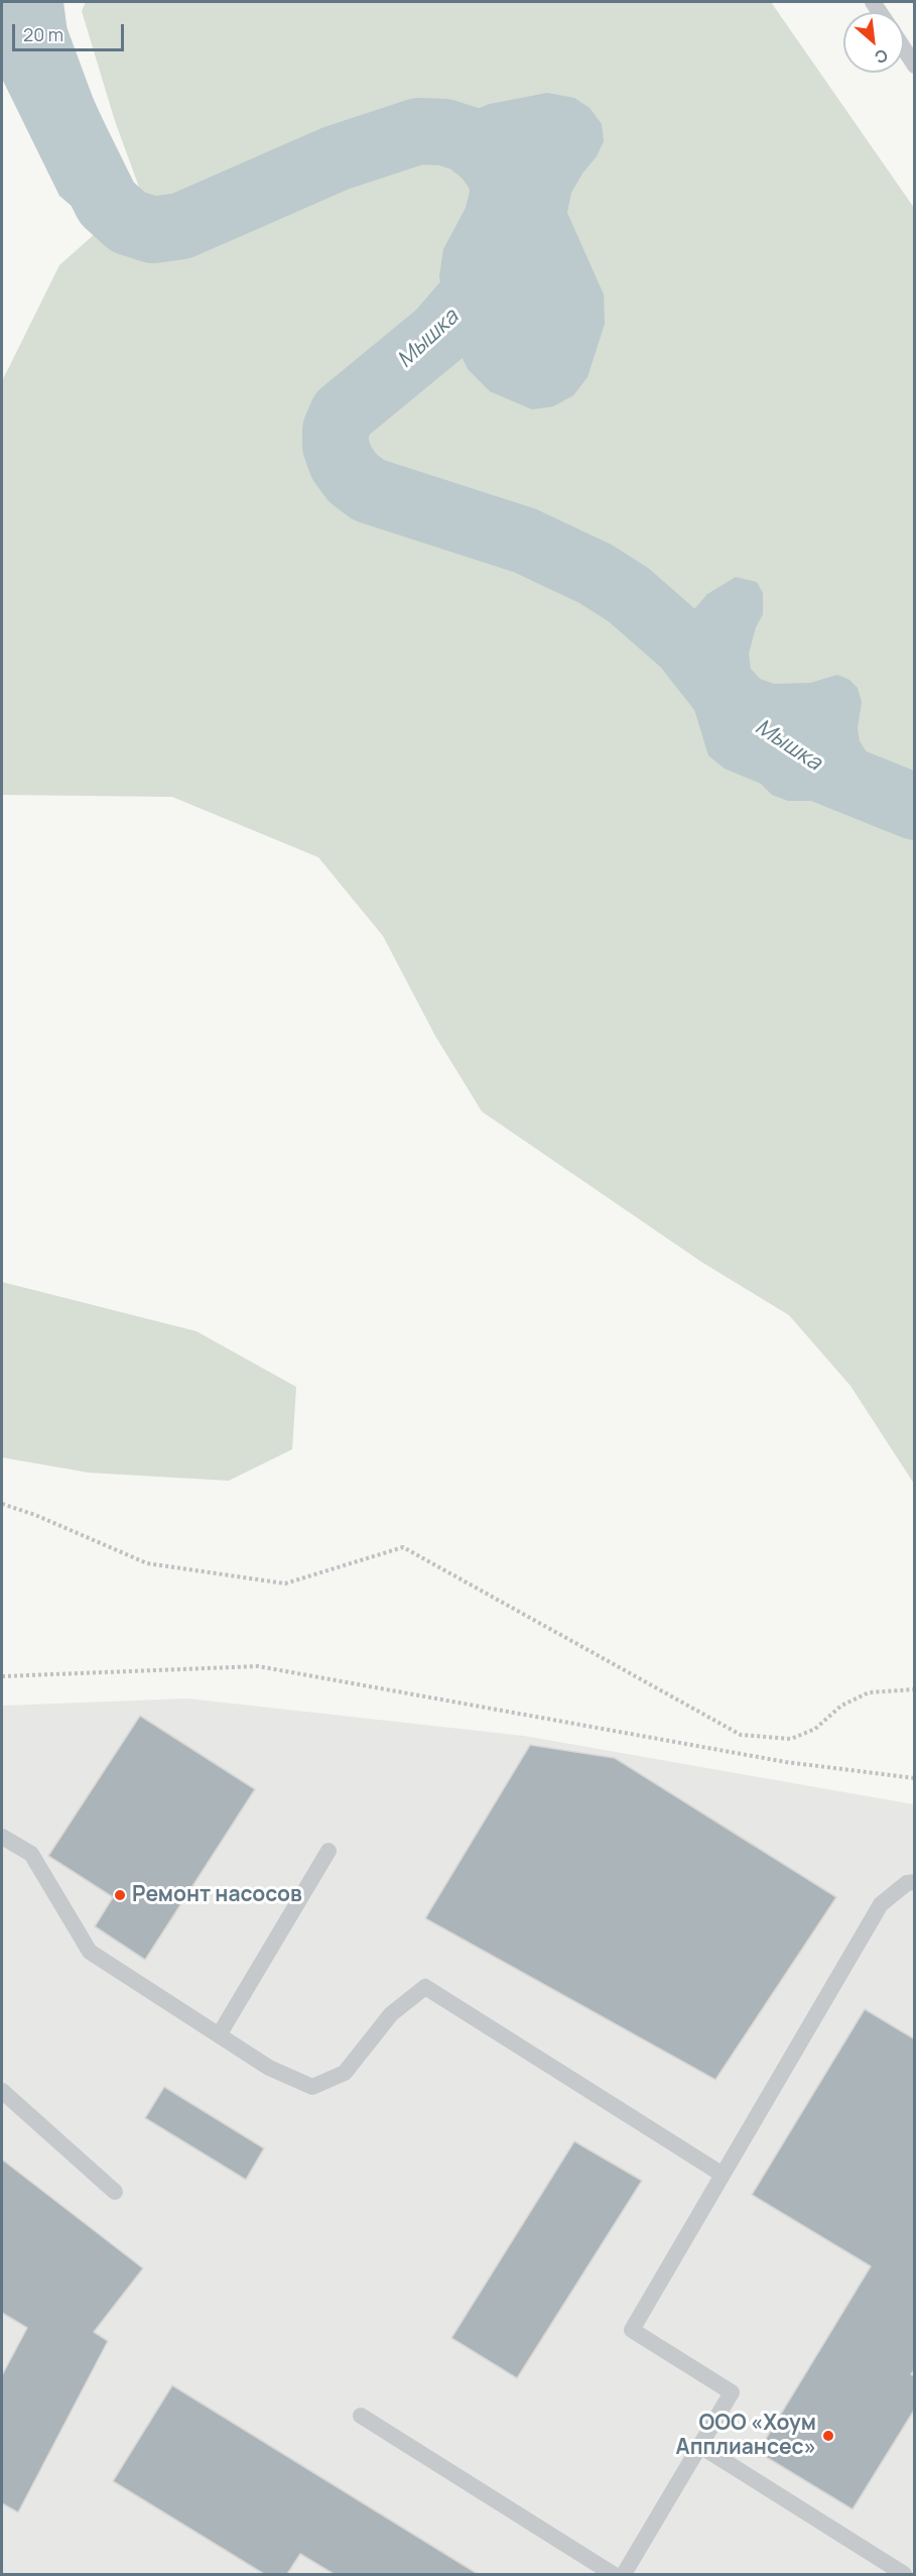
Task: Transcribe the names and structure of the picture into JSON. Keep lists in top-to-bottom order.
{
  "water": ["Мышка"],
  "places": ["Ремонт насосов", "ООО «Хоум Апплиансес»"],
  "scale_bar": "20 m",
  "north": "bottom right"
}
